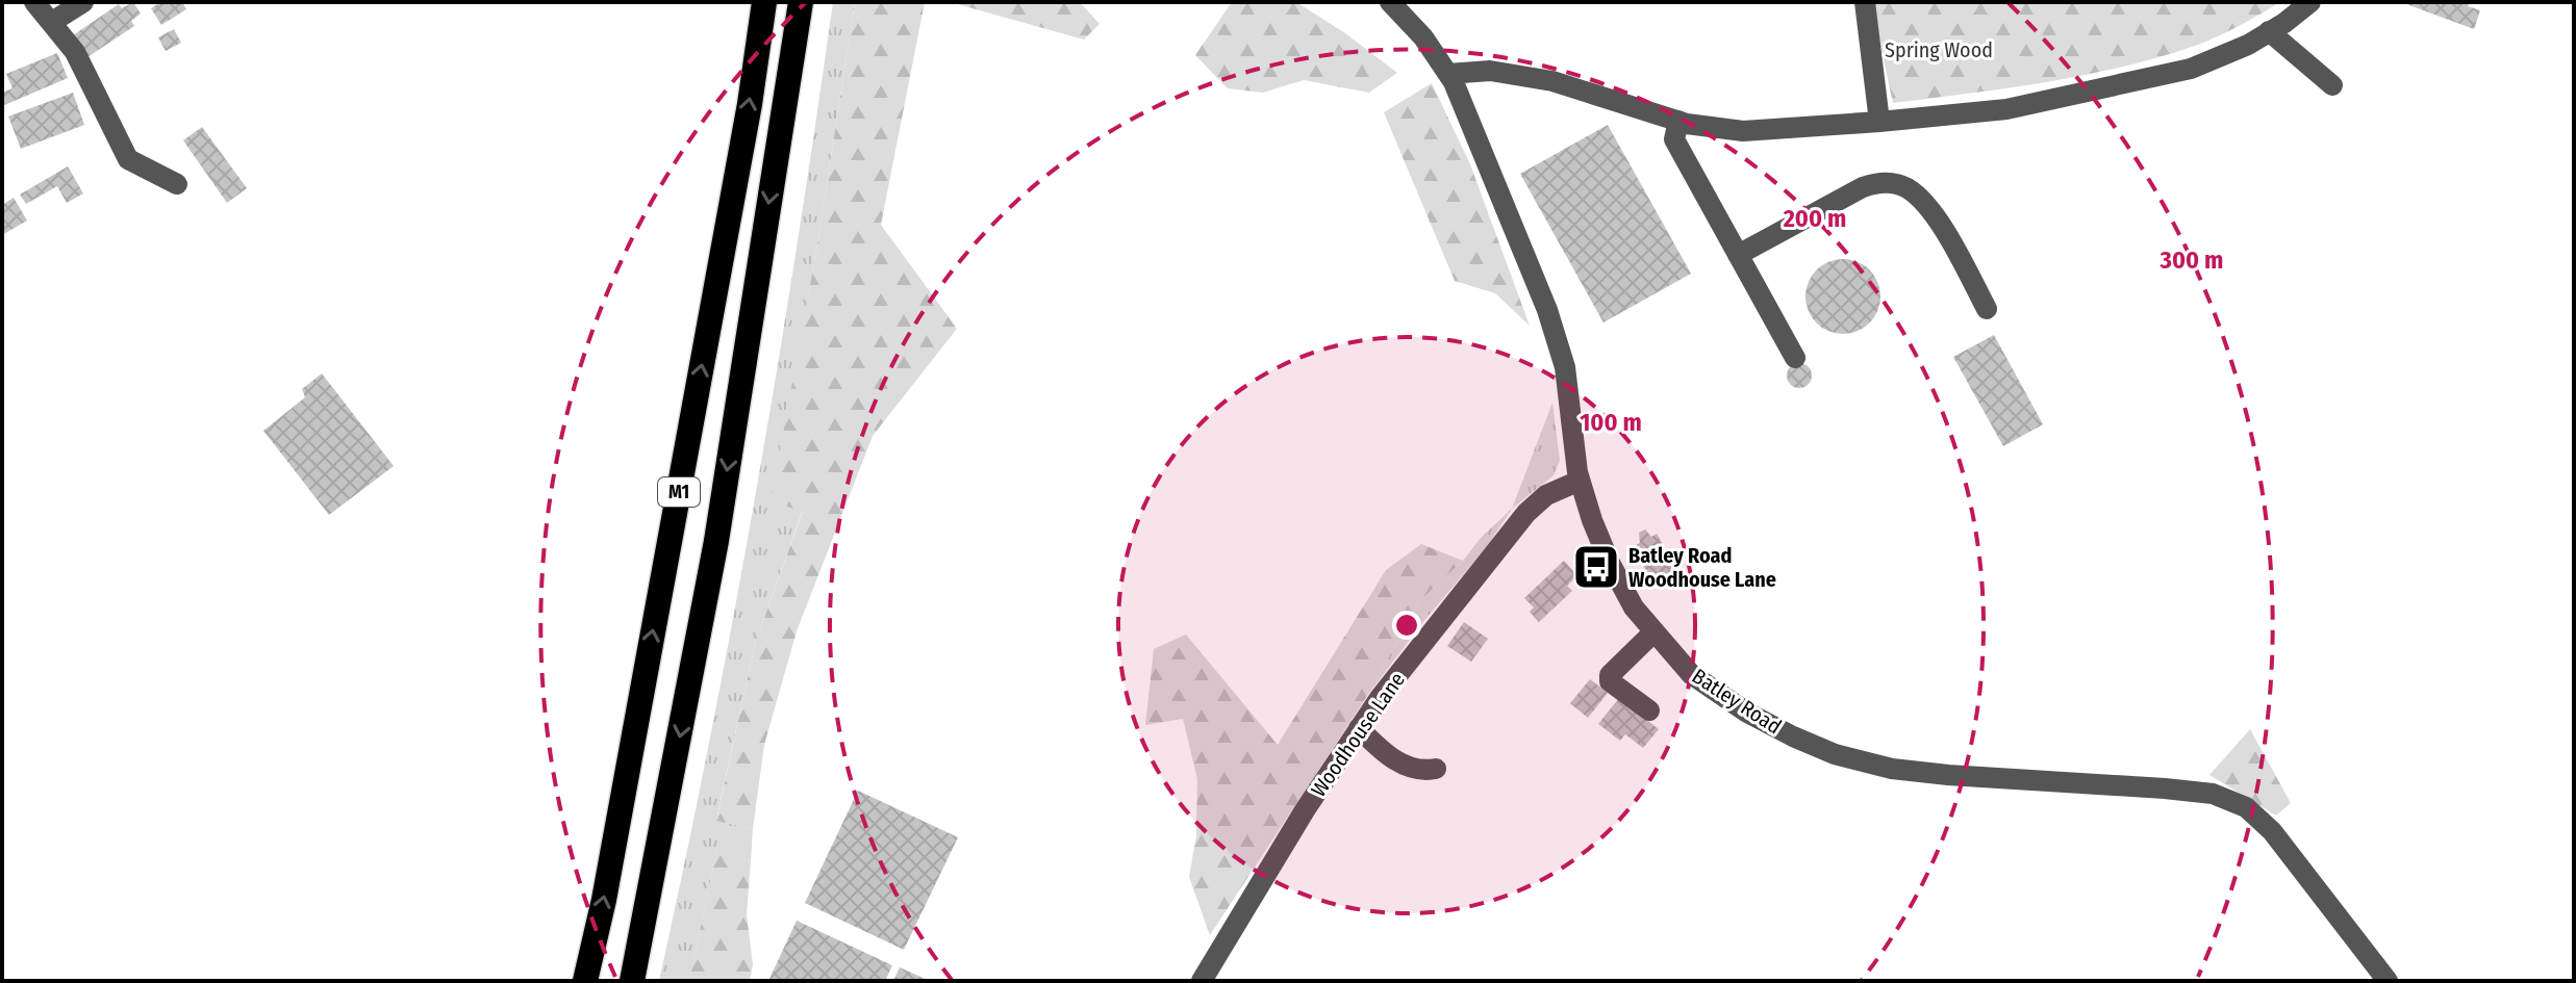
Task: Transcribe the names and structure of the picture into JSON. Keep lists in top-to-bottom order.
{
  "streets": {
    "highway": ["M1"],
    "street": ["Batley Road", "Woodhouse Lane"]
  },
  "crossings": [
    ["Batley Road", "Woodhouse Lane"]
  ],
  "parks": ["Spring Wood"],
  "places": {
    "bus stop": ["Batley Road Woodhouse Lane"]
  },
  "rings": ["200 m", "300 m", "100 m"]
}
